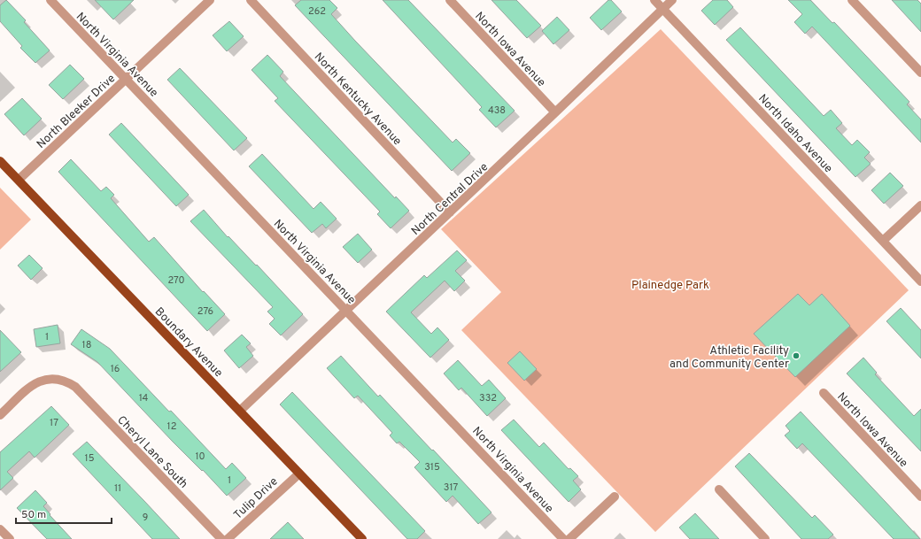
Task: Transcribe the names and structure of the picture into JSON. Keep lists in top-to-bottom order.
{
  "streets": {
    "main road": ["Boundary Avenue"],
    "street": [
      "North Iowa Avenue",
      "North Virginia Avenue",
      "North Kentucky Avenue",
      "North Bleeker Drive",
      "North Idaho Avenue",
      "North Central Drive",
      "Cheryl Lane South",
      "Tulip Drive"
    ]
  },
  "crossings": [
    ["North Iowa Avenue", "North Central Drive"],
    ["North Virginia Avenue", "North Bleeker Drive"],
    ["North Virginia Avenue", "North Central Drive"],
    ["North Kentucky Avenue", "North Central Drive"],
    ["North Bleeker Drive", "Boundary Avenue"],
    ["North Idaho Avenue", "North Central Drive"],
    ["North Central Drive", "Boundary Avenue"],
    ["Boundary Avenue", "Tulip Drive"]
  ],
  "parks": ["Plainedge Park"],
  "places": ["Athletic Facility and Community Center"],
  "house_numbers": [
    "262",
    "438",
    "270",
    "276",
    "1",
    "18",
    "16",
    "14",
    "332",
    "17",
    "12",
    "10",
    "15",
    "315",
    "1",
    "317",
    "11",
    "9"
  ],
  "scale_bar": "50 m"
}
